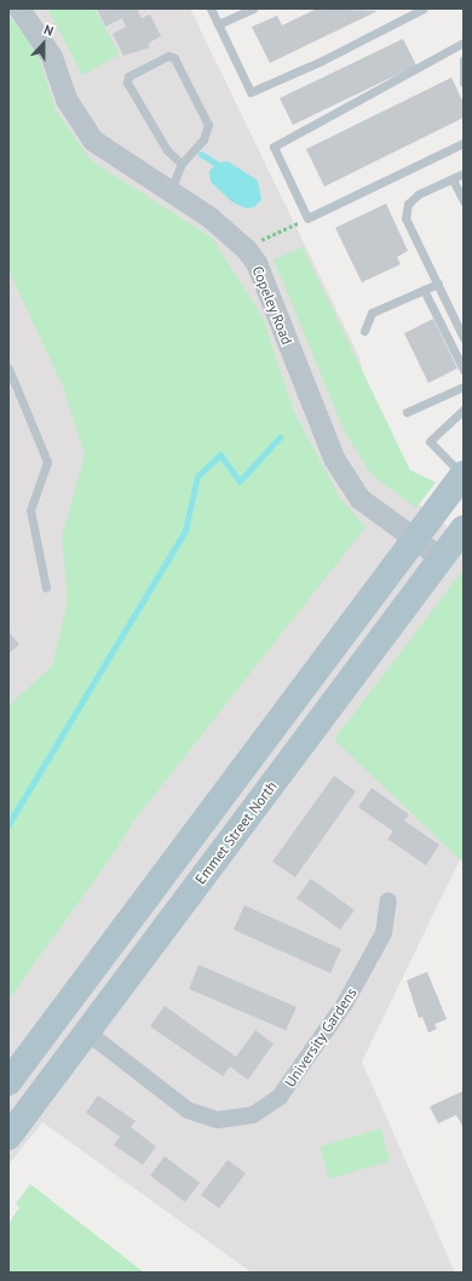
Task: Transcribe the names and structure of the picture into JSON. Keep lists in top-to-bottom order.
{
  "streets": {
    "main road": ["Emmet Street North"],
    "street": ["Copeley Road", "University Gardens"]
  },
  "crossings": [
    ["Copeley Road", "Emmet Street North"],
    ["Emmet Street North", "University Gardens"]
  ],
  "north": "top"
}
